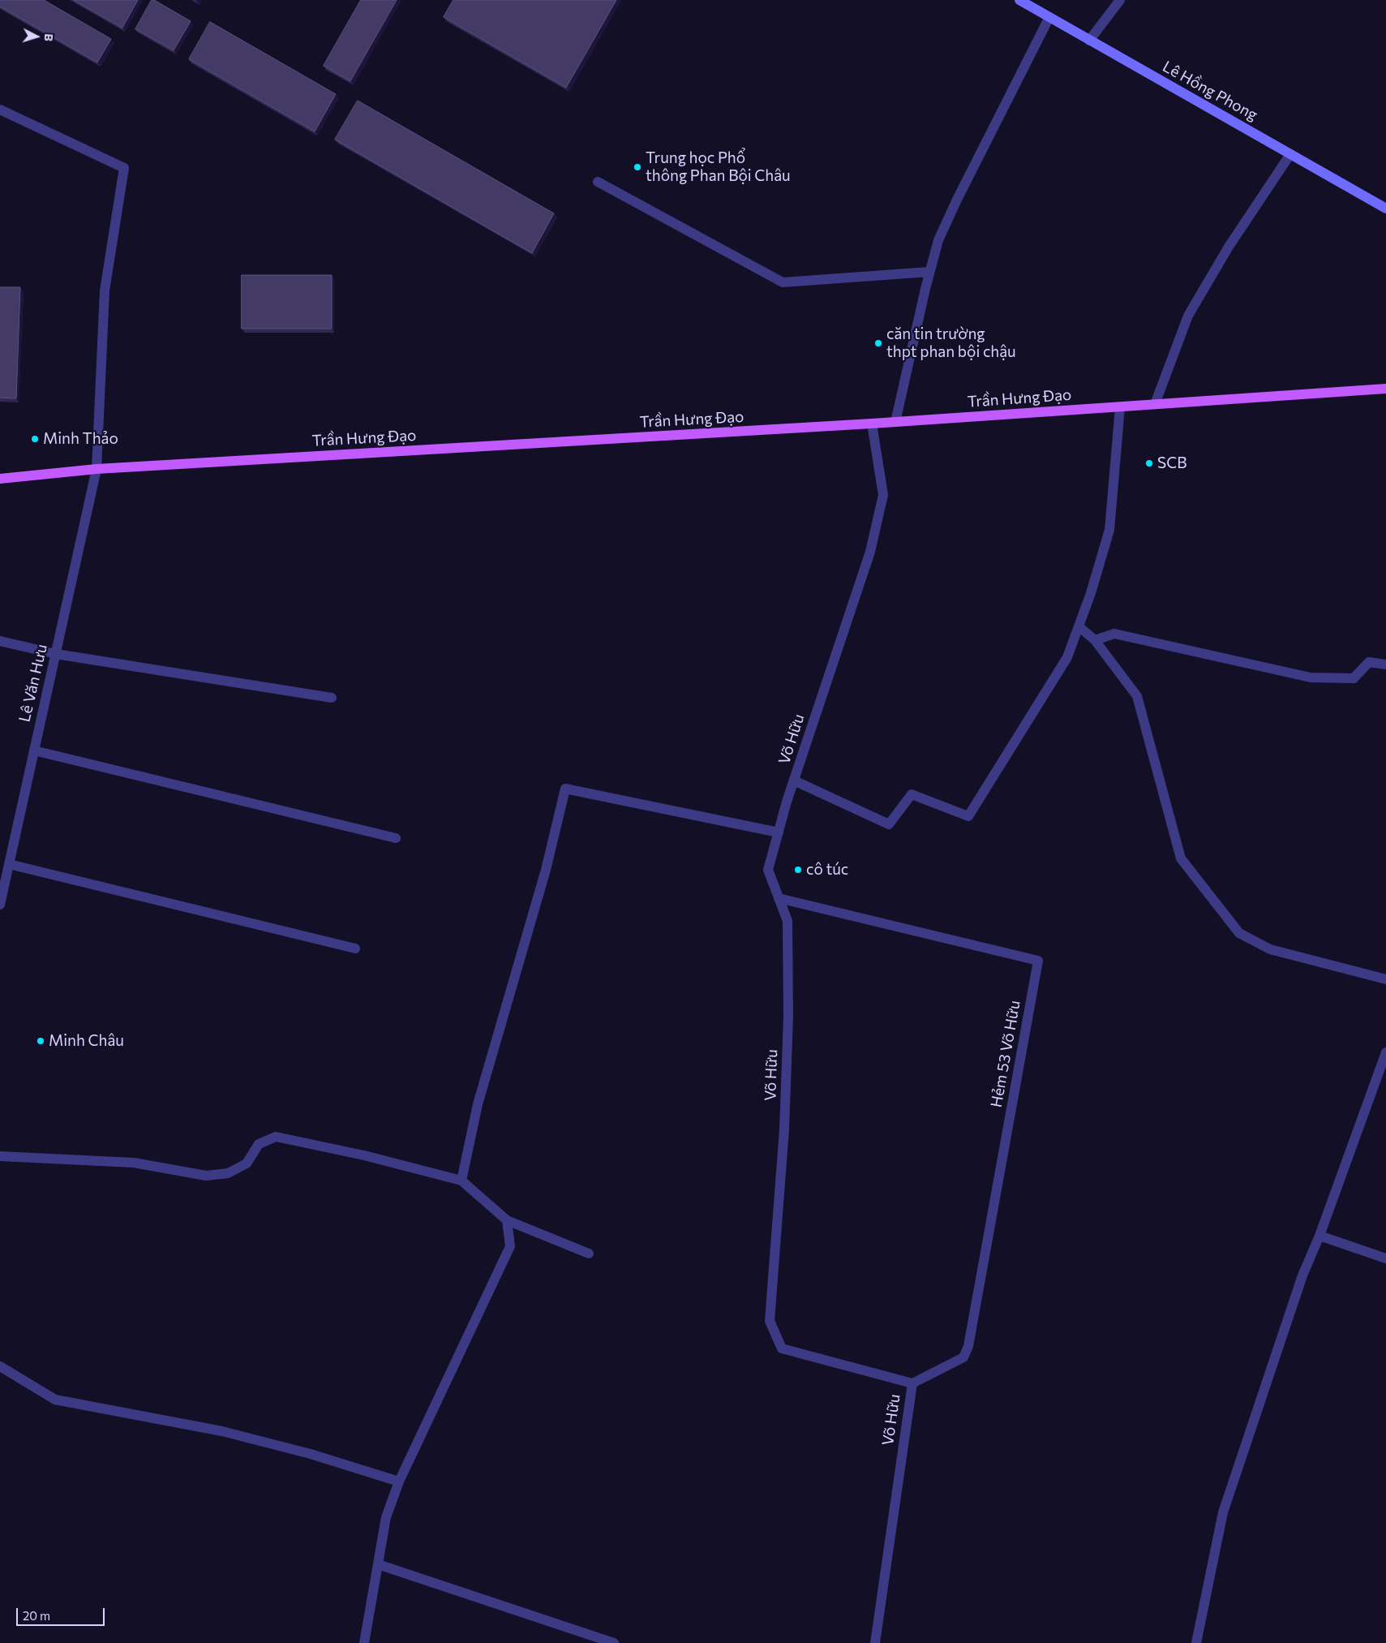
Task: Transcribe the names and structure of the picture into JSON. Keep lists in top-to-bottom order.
{
  "streets": {
    "main road": ["Lê Hồng Phong", "Trần Hưng Đạo"],
    "street": ["Lê Văn Hưu", "Võ Hữu", "Hẻm 53 Võ Hữu"]
  },
  "crossings": [
    ["Trần Hưng Đạo", "Lê Văn Hưu"],
    ["Trần Hưng Đạo", "Võ Hữu"],
    ["Võ Hữu", "Hẻm 53 Võ Hữu"]
  ],
  "places": [
    "Trung học Phổ thông Phan Bội Châu",
    "căn tin trường thpt phan bội chậu",
    "Minh Thảo",
    "SCB",
    "cô túc",
    "Minh Châu"
  ],
  "scale_bar": "20 m",
  "north": "right"
}
